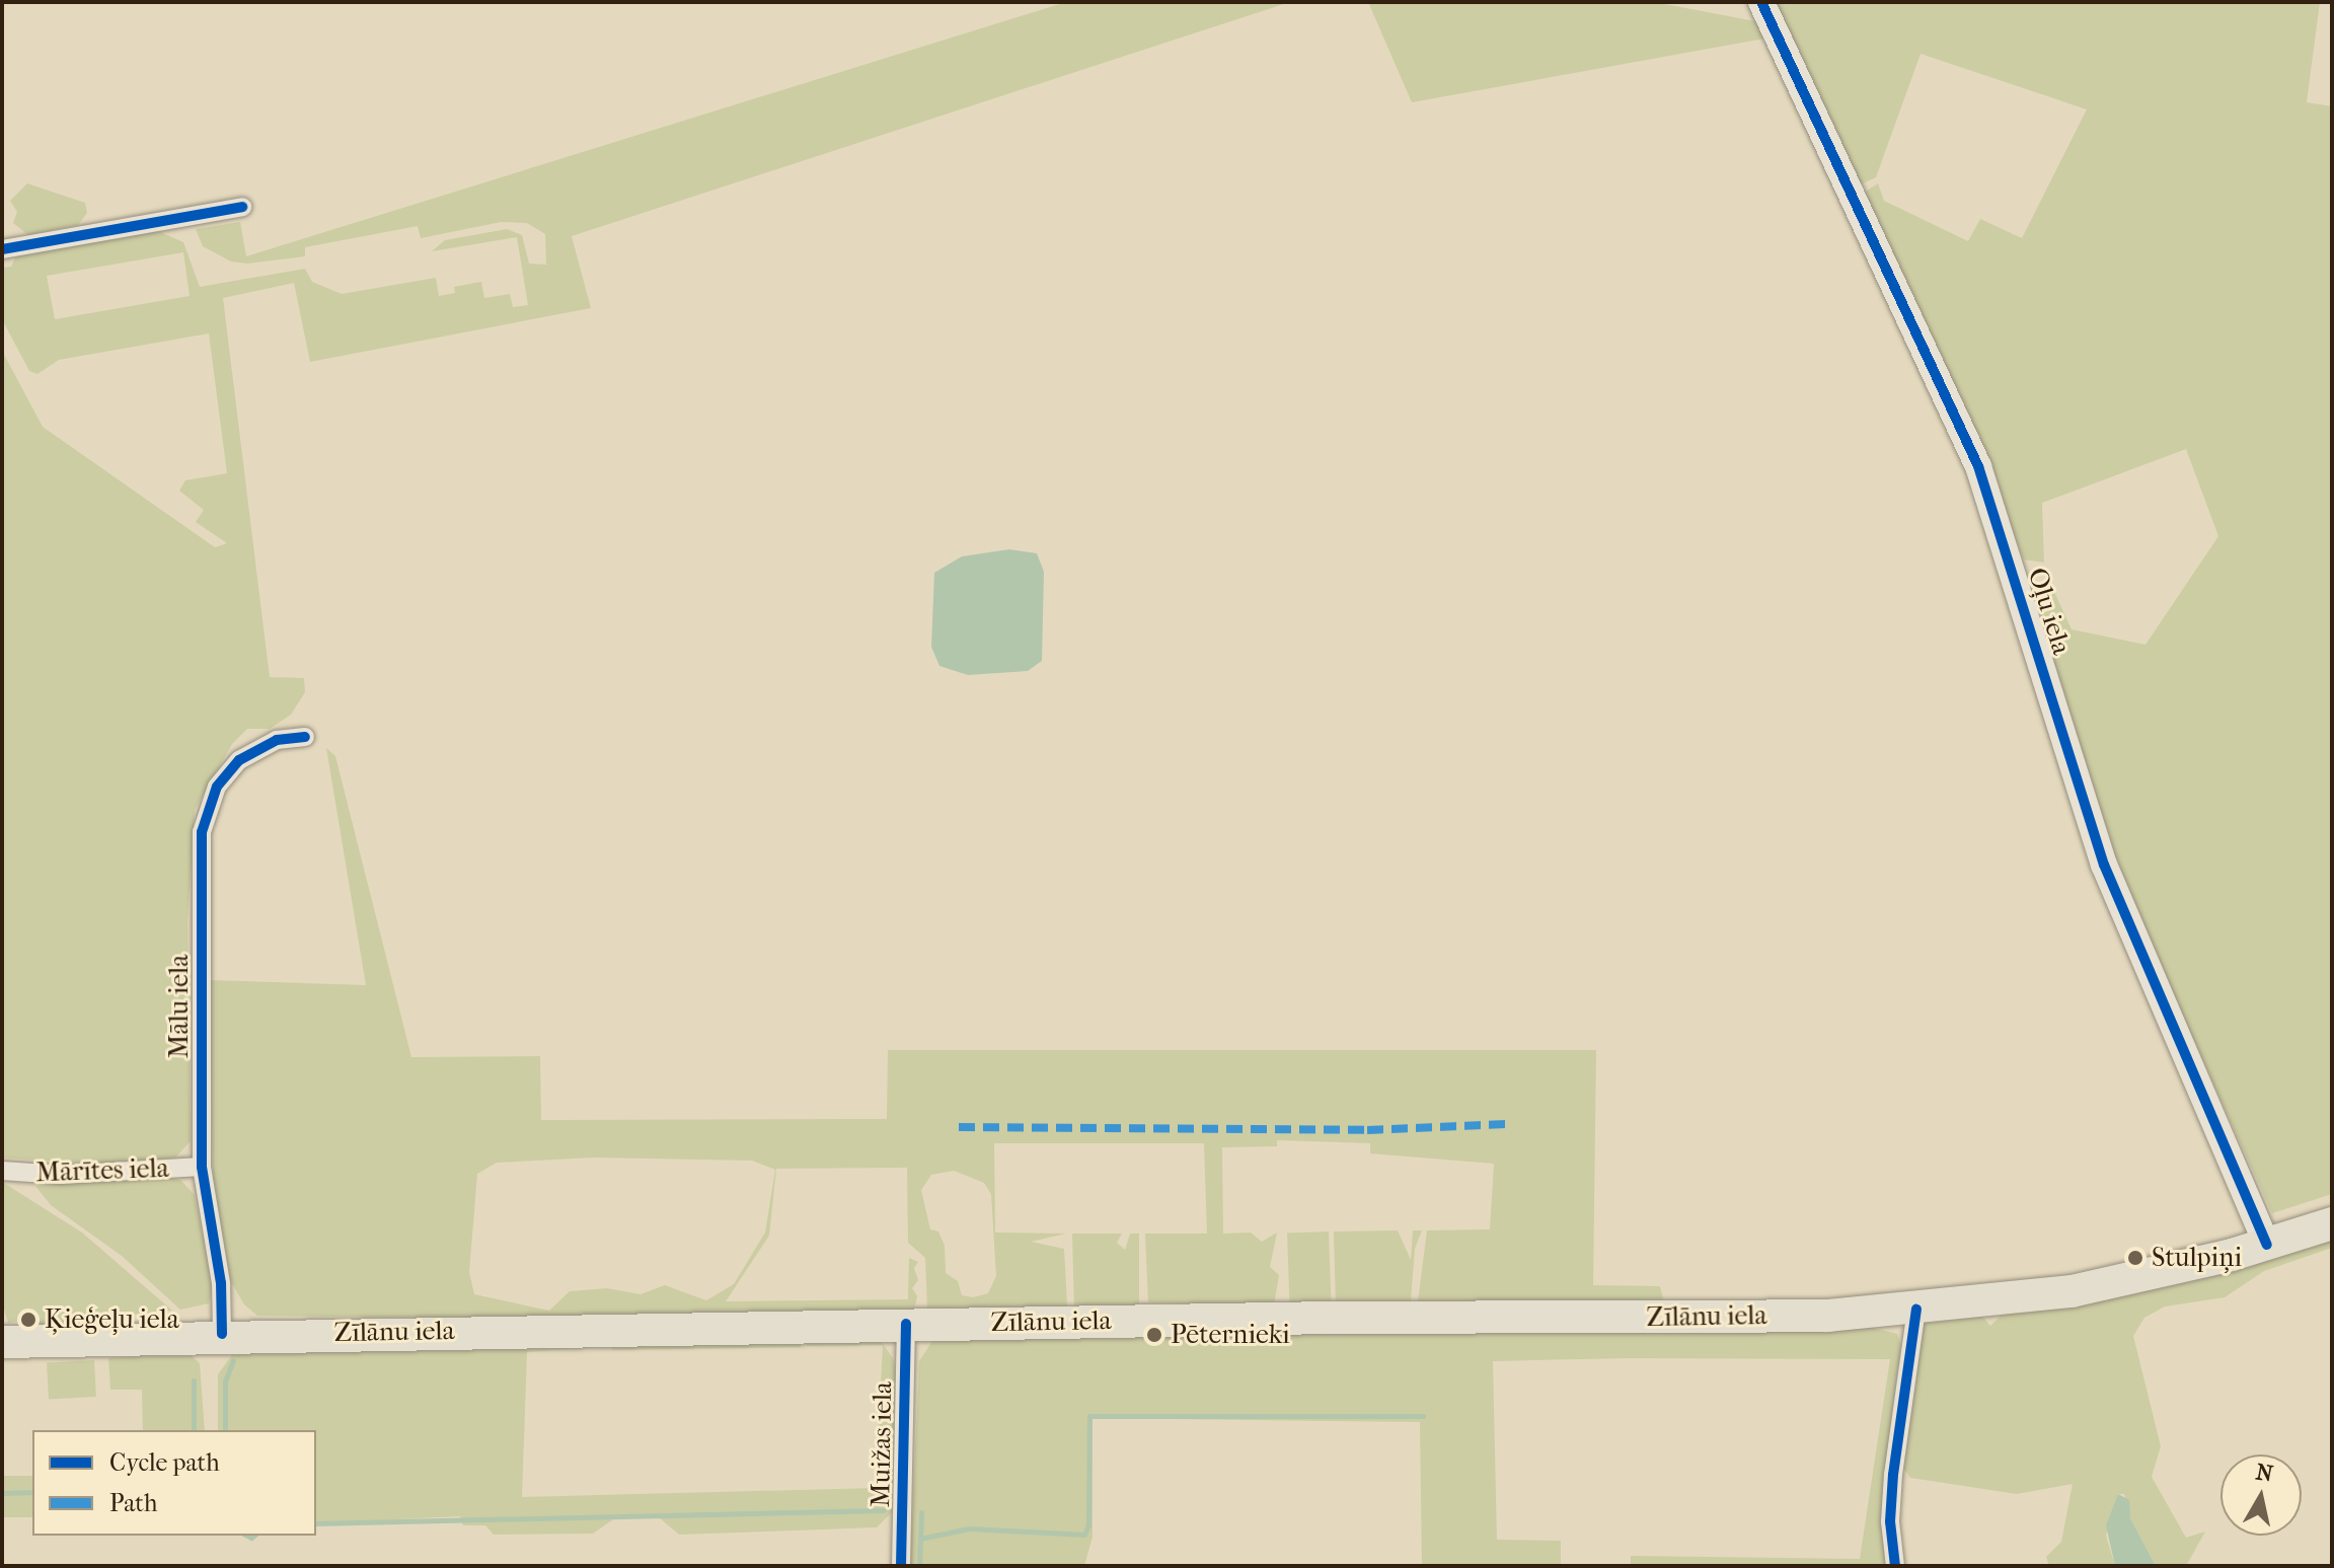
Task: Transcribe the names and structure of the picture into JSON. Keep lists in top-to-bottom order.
{
  "streets": {
    "highway": ["Zīlānu iela"],
    "street": [
      "Oļu iela",
      "Mālu iela",
      "Mārītes iela",
      "Muižas iela"
    ]
  },
  "crossings": [
    ["Oļu iela", "Zīlānu iela"],
    ["Mālu iela", "Mārītes iela"],
    ["Mālu iela", "Zīlānu iela"],
    ["Zīlānu iela", "Muižas iela"]
  ],
  "places": ["Stulpiņi", "Ķieģeļu iela", "Pēternieki"],
  "legend": ["Cycle path", "Path"],
  "north": "top"
}
